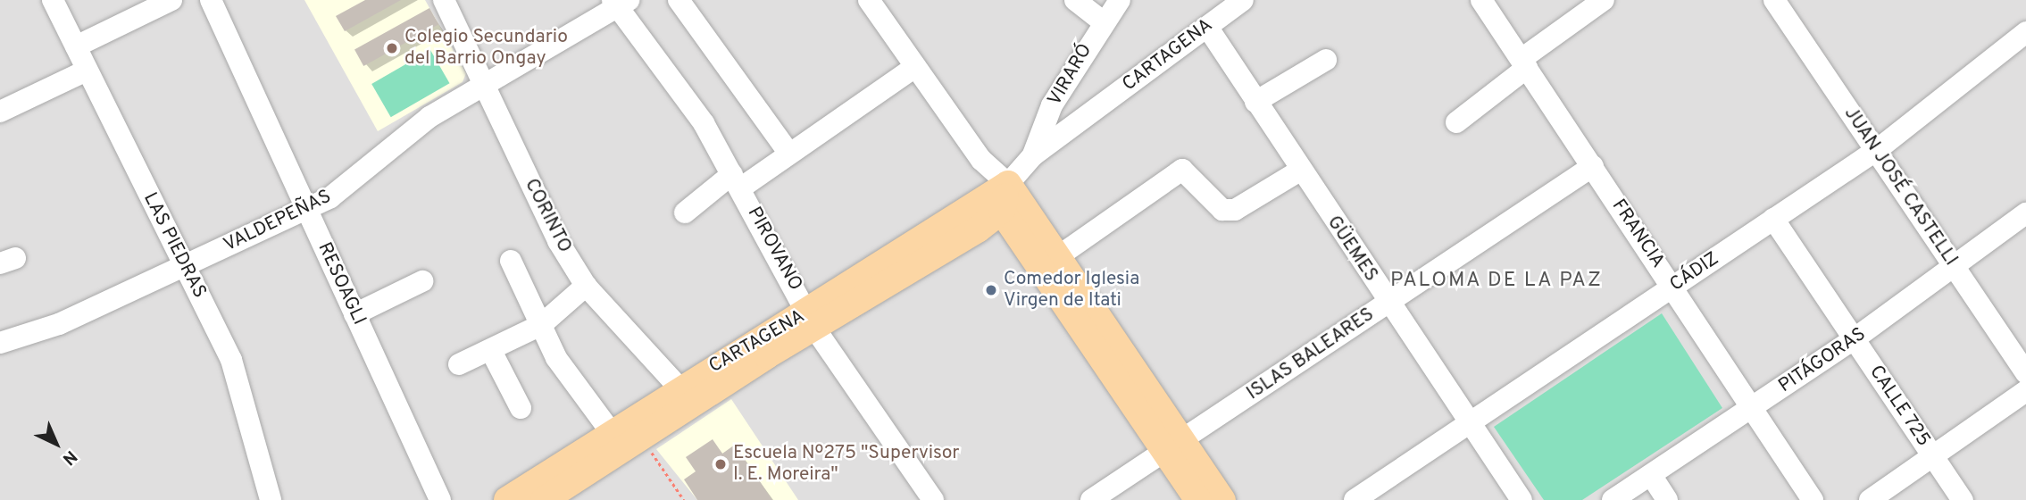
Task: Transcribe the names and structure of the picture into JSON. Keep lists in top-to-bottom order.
{
  "streets": {
    "main road": ["CARTAGENA"],
    "street": [
      "VIRARÓ",
      "JUAN JOSÉ CASTELLI",
      "CORINTO",
      "VALDEPEÑAS",
      "FRANCIA",
      "LAS PIEDRAS",
      "PIROVANO",
      "GÜEMES",
      "CÁDIZ",
      "RESOAGLI",
      "ISLAS BALEARES",
      "PITÁGORAS",
      "CALLE 725"
    ]
  },
  "crossings": [
    ["CARTAGENA", "VIRARÓ"],
    ["CARTAGENA", "CORINTO"],
    ["CARTAGENA", "PIROVANO"],
    ["CARTAGENA", "GÜEMES"],
    ["JUAN JOSÉ CASTELLI", "CÁDIZ"],
    ["JUAN JOSÉ CASTELLI", "PITÁGORAS"],
    ["CORINTO", "VALDEPEÑAS"],
    ["VALDEPEÑAS", "LAS PIEDRAS"],
    ["VALDEPEÑAS", "PIROVANO"],
    ["VALDEPEÑAS", "RESOAGLI"],
    ["FRANCIA", "CÁDIZ"],
    ["FRANCIA", "ISLAS BALEARES"],
    ["FRANCIA", "PITÁGORAS"],
    ["GÜEMES", "CÁDIZ"],
    ["GÜEMES", "ISLAS BALEARES"],
    ["CÁDIZ", "CALLE 725"],
    ["PITÁGORAS", "CALLE 725"]
  ],
  "districts": ["PALOMA DE LA PAZ"],
  "places": ["Colegio Secundario del Barrio Ongay", "Comedor Iglesia Virgen de Itati", "Escuela Nº275 \"Supervisor I. E. Moreira\""],
  "north": "bottom right"
}
